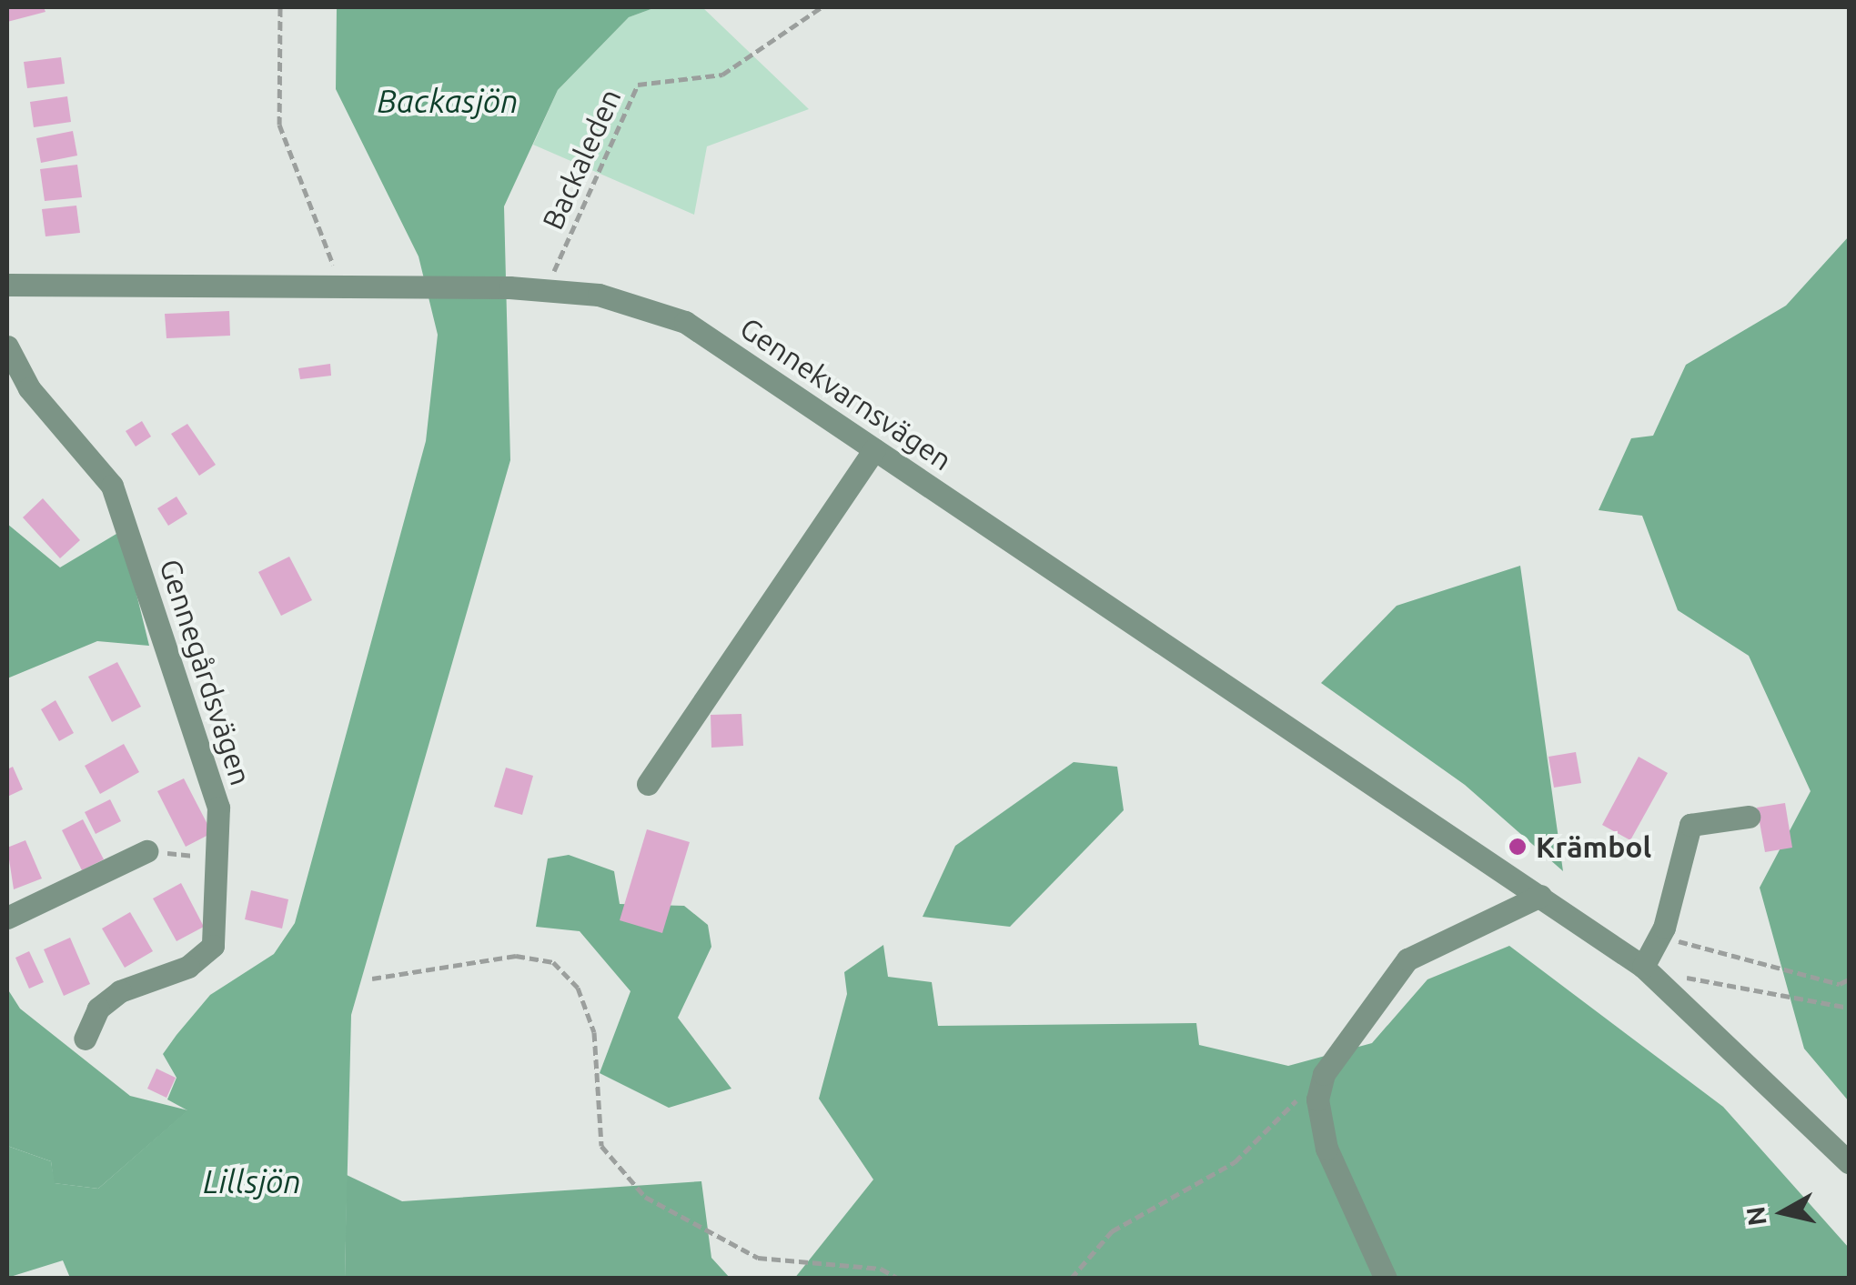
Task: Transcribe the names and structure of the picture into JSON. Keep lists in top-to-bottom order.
{
  "streets": {
    "street": ["Gennekvarnsvägen", "Gennegårdsvägen"],
    "path": ["Backaleden"]
  },
  "crossings": [
    ["Backaleden", "Gennekvarnsvägen"]
  ],
  "water": ["Backasjön", "Lillsjön"],
  "places": ["Krämbol"],
  "north": "left"
}
